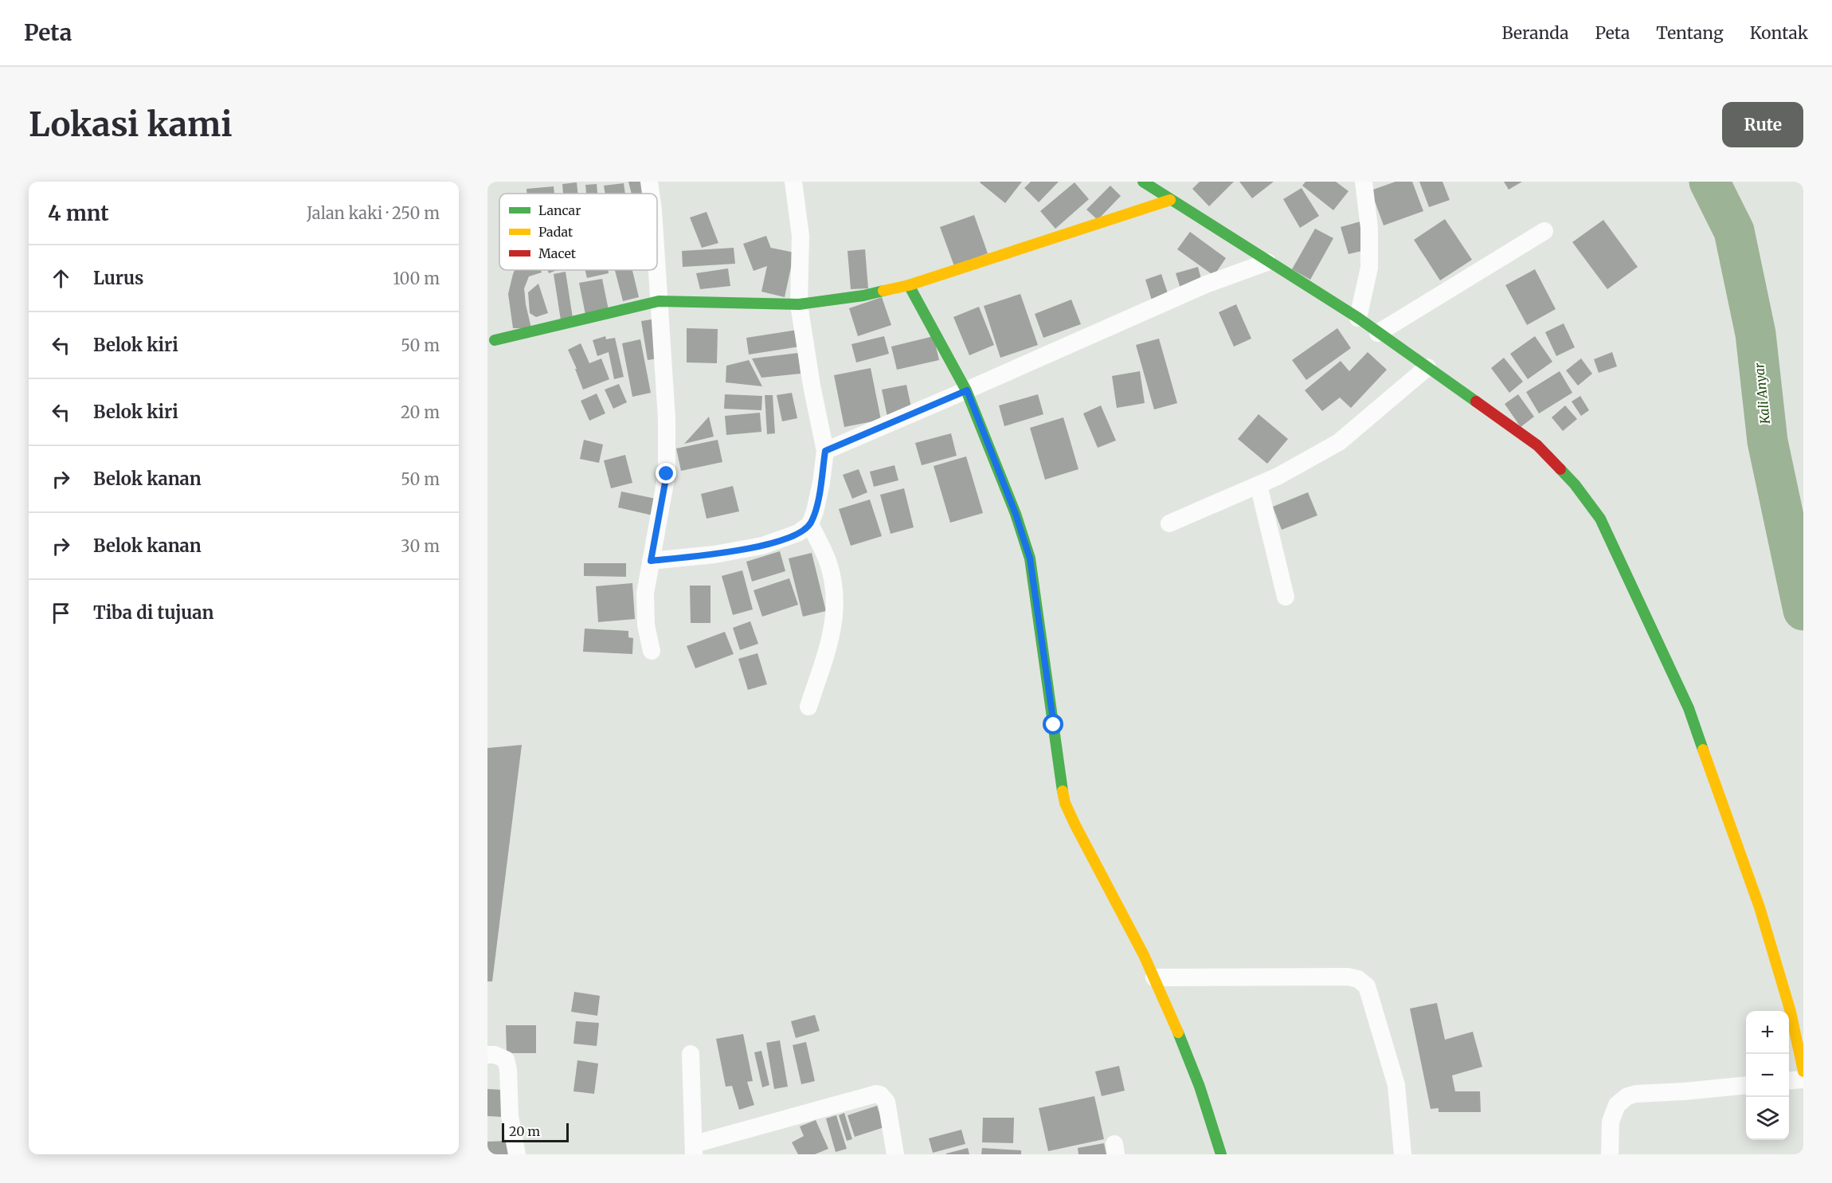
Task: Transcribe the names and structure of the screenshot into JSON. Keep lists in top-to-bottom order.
{
  "water": ["Kali Anyar"],
  "legend": ["Lancar", "Padat", "Macet"],
  "scale_bar": "20 m",
  "page": {
    "header": "Peta",
    "nav": [
      "Beranda",
      "Peta",
      "Tentang",
      "Kontak"
    ],
    "buttons": "Rute",
    "title": "Lokasi kami",
    "heading": ["4 mnt", "Jalan kaki · 250 m"],
    "list": [
      ["Lurus", "100 m"],
      ["Belok kiri", "50 m"],
      ["Belok kiri", "20 m"],
      ["Belok kanan", "50 m"],
      ["Belok kanan", "30 m"],
      "Tiba di tujuan"
    ],
    "map_buttons": ["+", "−"],
    "scale": "20 m"
  }
}
